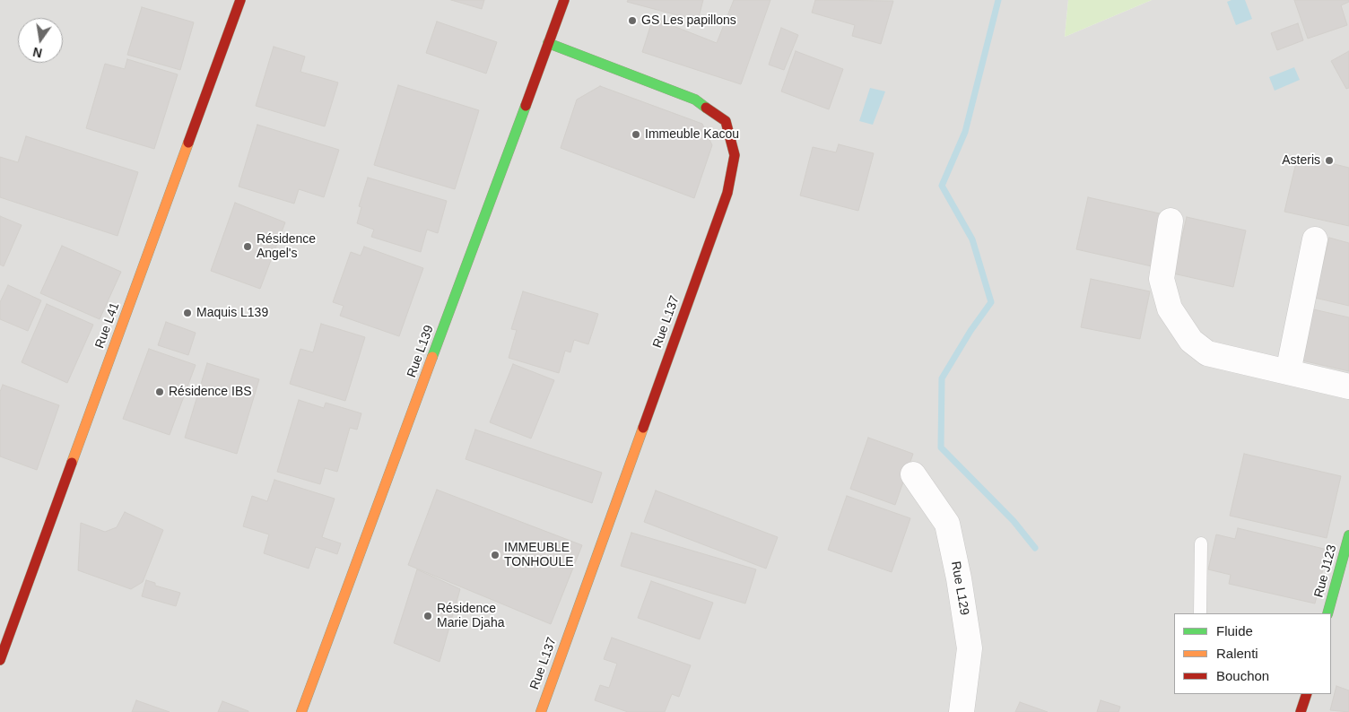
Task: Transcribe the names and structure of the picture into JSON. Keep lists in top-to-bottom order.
{
  "streets": {
    "street": [
      "Rue L137",
      "Rue L41",
      "Rue L139",
      "Rue J123",
      "Rue L129"
    ]
  },
  "crossings": [
    ["Rue L137", "Rue L139"]
  ],
  "places": [
    "GS Les papillons",
    "Immeuble Kacou",
    "Asteris",
    "Résidence Angel's",
    "Maquis L139",
    "Résidence IBS",
    "IMMEUBLE TONHOULE",
    "Résidence Marie Djaha"
  ],
  "legend": ["Fluide", "Ralenti", "Bouchon"],
  "north": "bottom"
}
